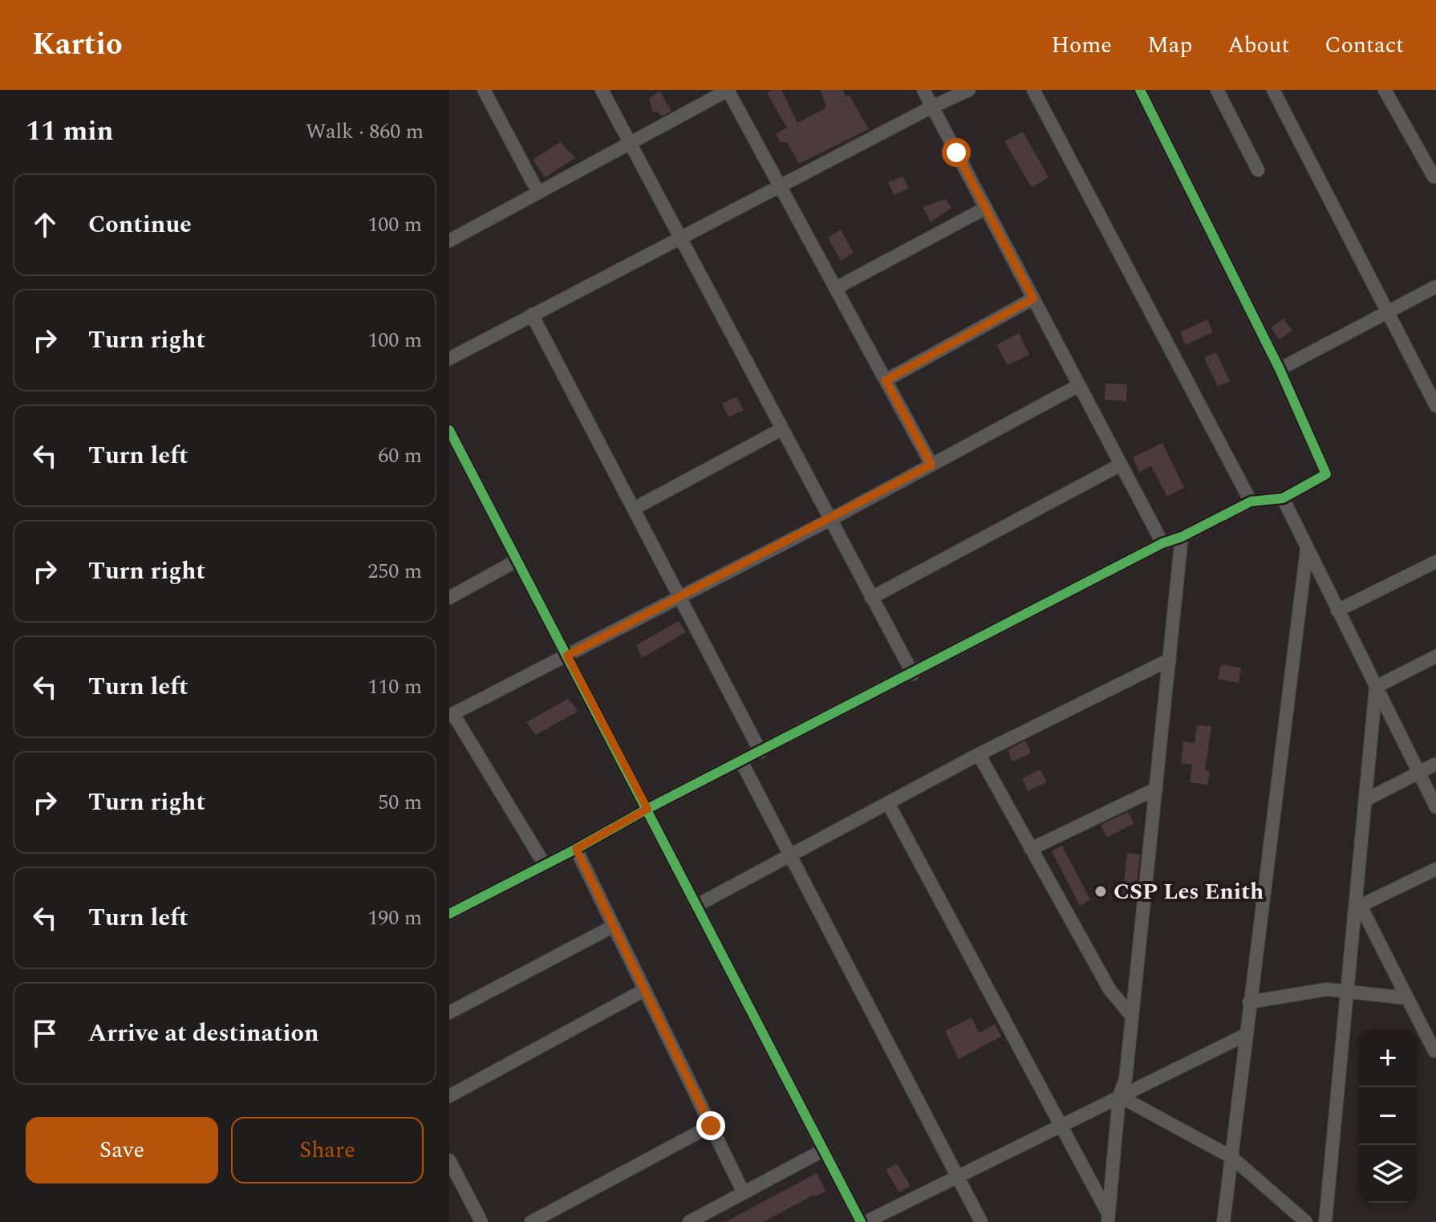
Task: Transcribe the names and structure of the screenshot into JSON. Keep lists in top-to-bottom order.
{
  "places": ["CSP Les Enith"],
  "page": {
    "header": "Kartio",
    "nav": [
      "Home",
      "Map",
      "About",
      "Contact"
    ],
    "heading": ["11 min", "Walk · 860 m"],
    "list": [
      ["Continue", "100 m"],
      ["Turn right", "100 m"],
      ["Turn left", "60 m"],
      ["Turn right", "250 m"],
      ["Turn left", "110 m"],
      ["Turn right", "50 m"],
      ["Turn left", "190 m"],
      "Arrive at destination"
    ],
    "map_buttons": ["+", "−"],
    "buttons": ["Save", "Share"]
  }
}
